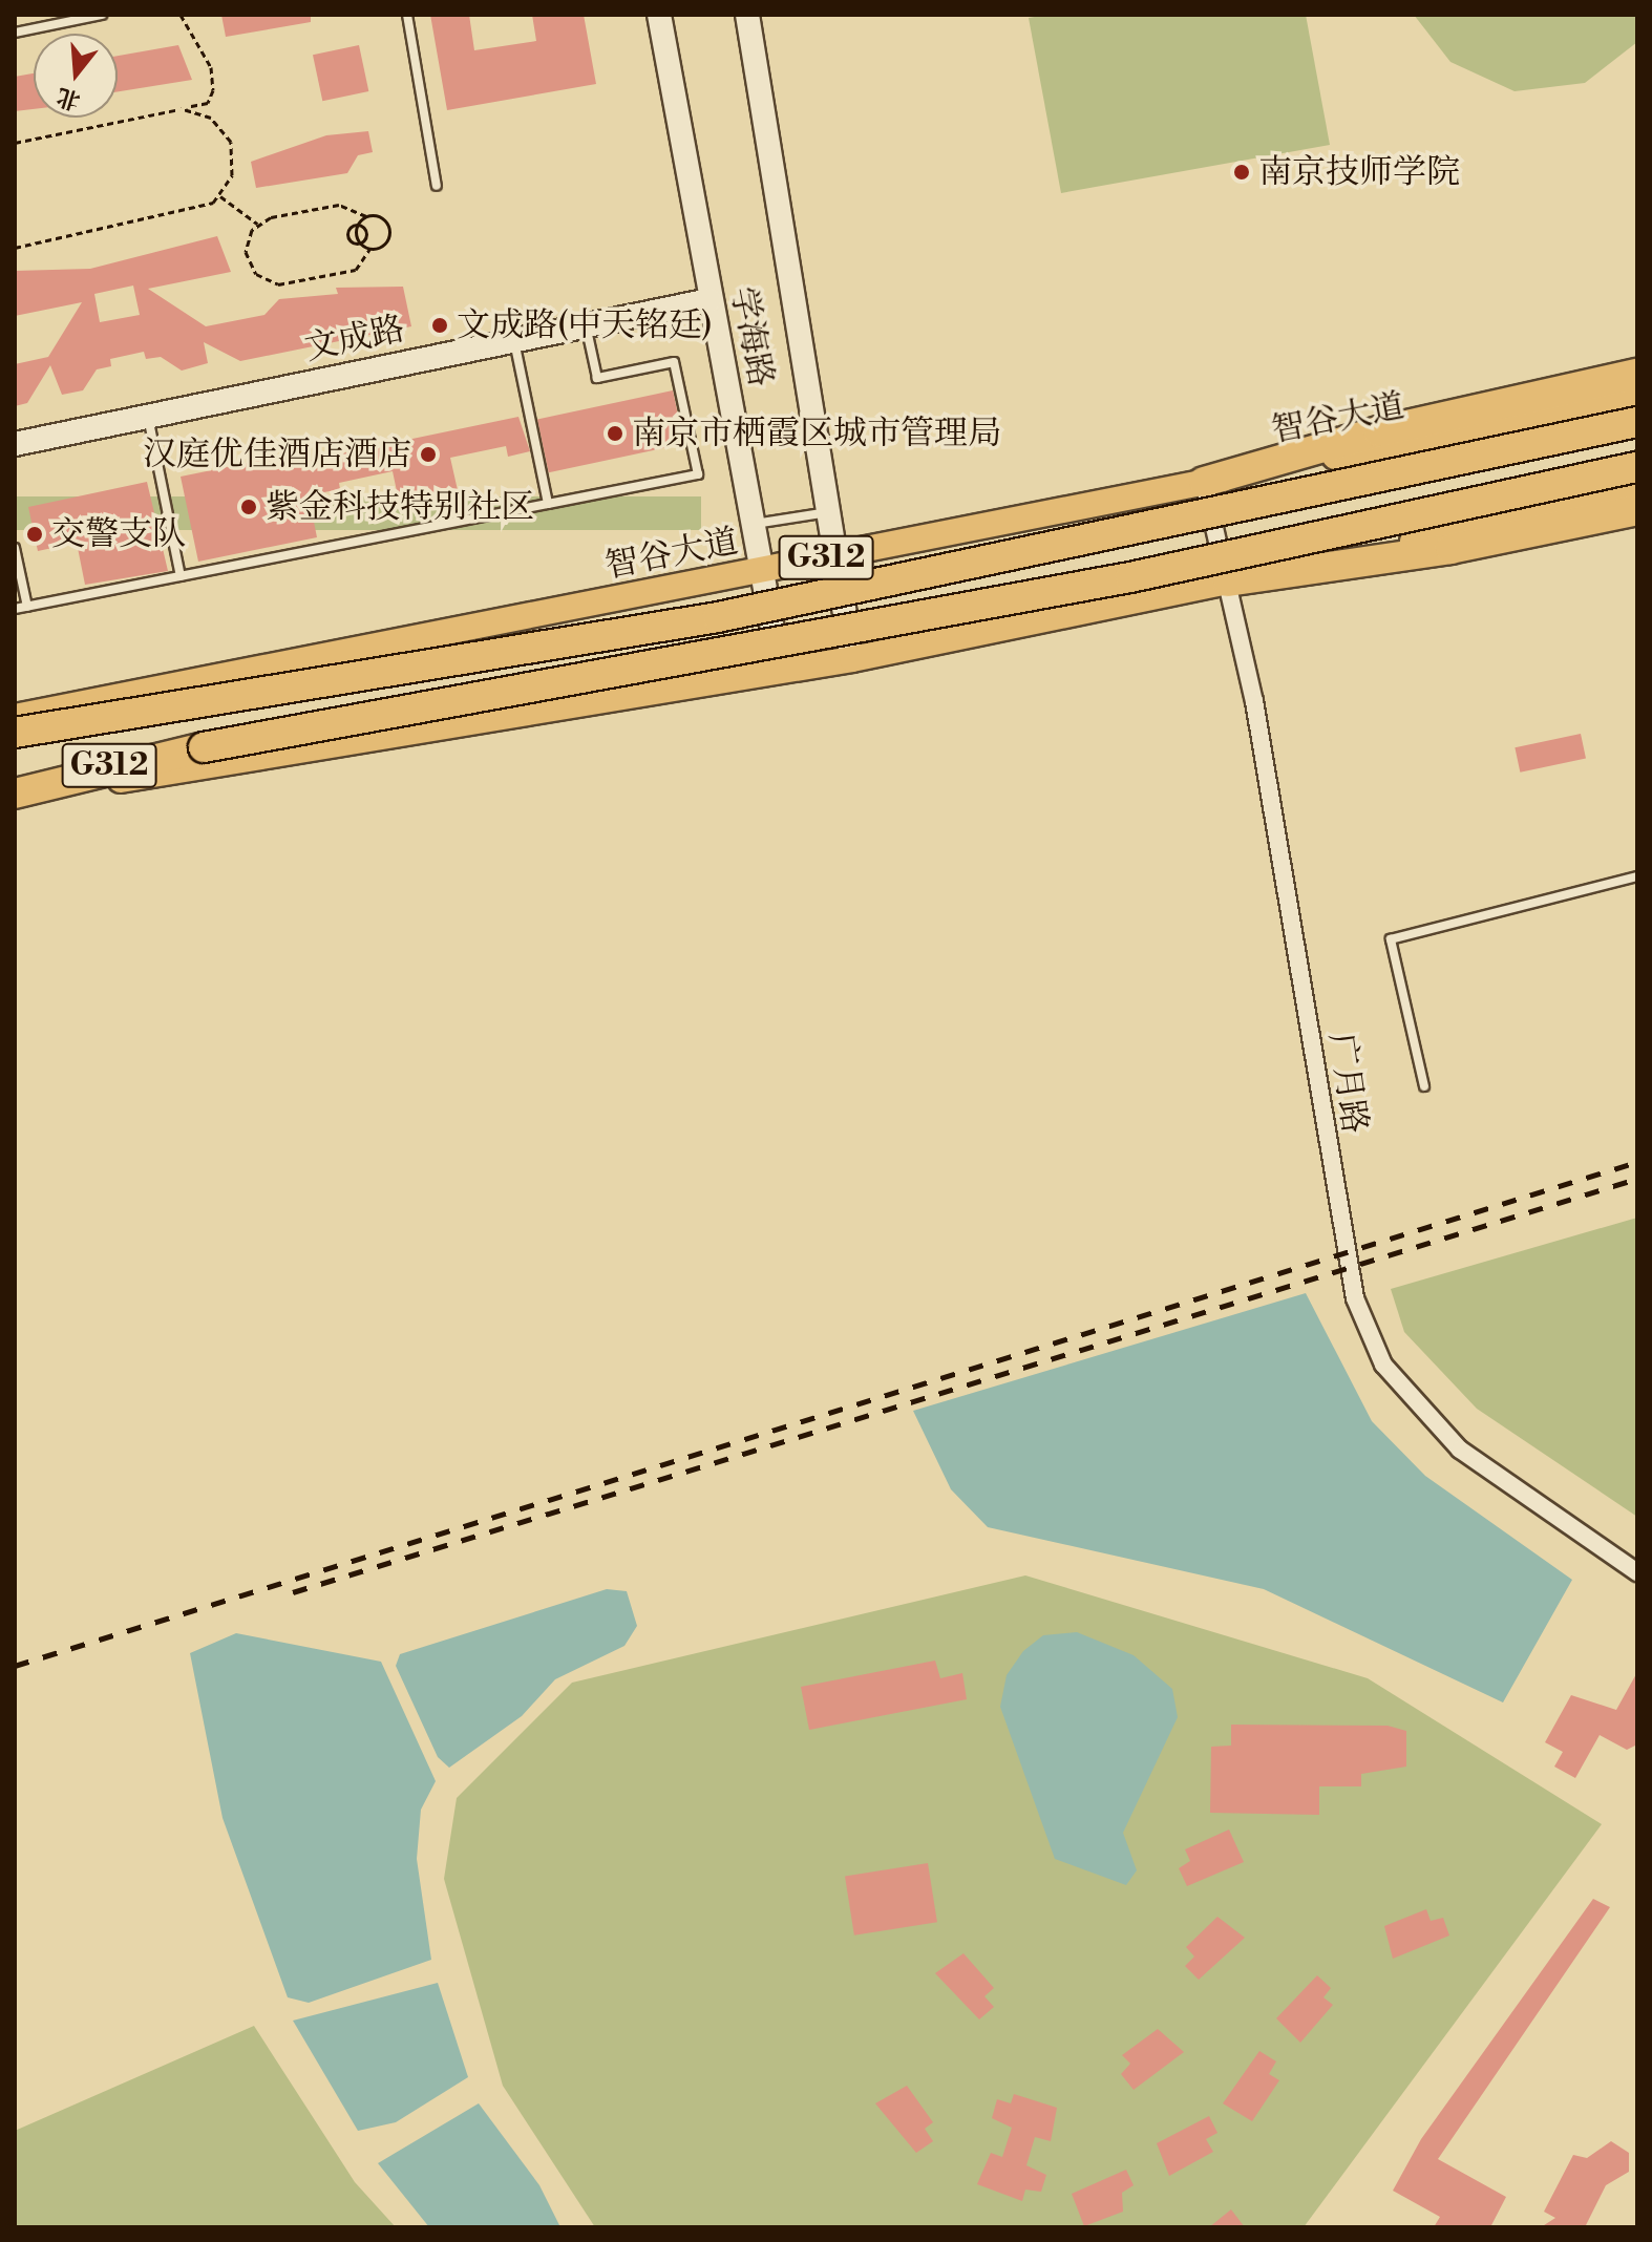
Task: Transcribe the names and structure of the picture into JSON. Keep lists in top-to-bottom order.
{
  "streets": {
    "highway": ["智谷大道", "G312"],
    "main road": ["学海路", "文成路"],
    "street": ["广月路"]
  },
  "crossings": [
    ["学海路", "文成路"],
    ["学海路", "智谷大道"],
    ["学海路", "G312"],
    ["智谷大道", "广月路"],
    ["G312", "广月路"]
  ],
  "places": [
    "南京技师学院",
    "文成路(中天铭廷)",
    "南京市栖霞区城市管理局",
    "汉庭优佳酒店酒店",
    "紫金科技特别社区",
    "交警支队"
  ],
  "north": "bottom"
}
